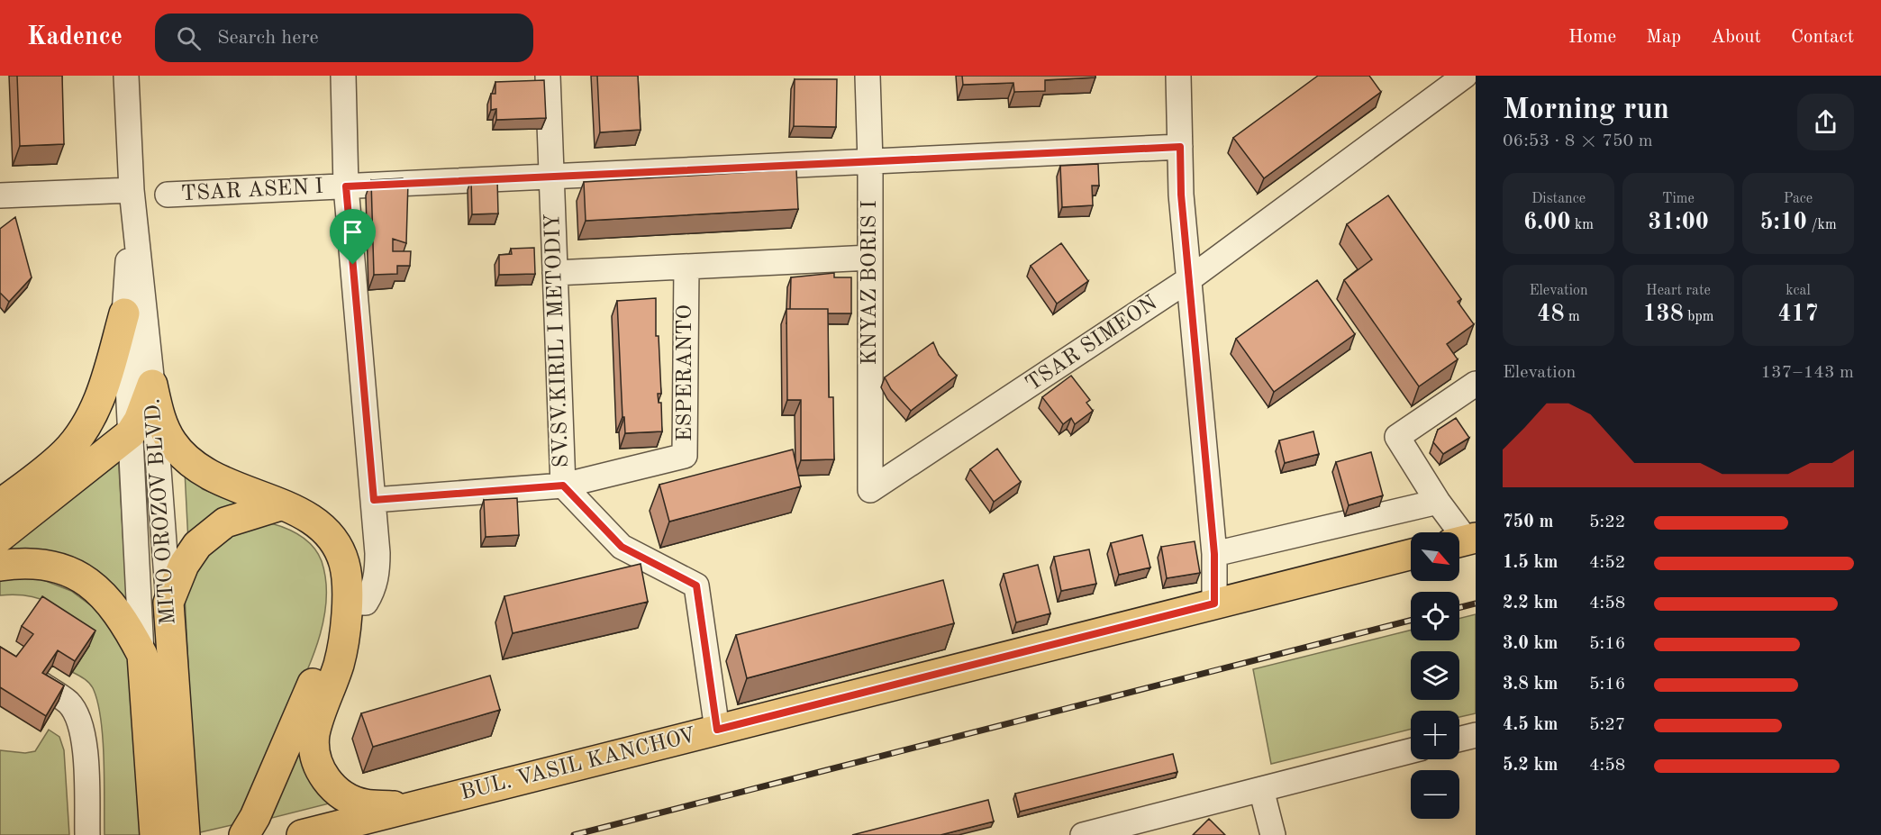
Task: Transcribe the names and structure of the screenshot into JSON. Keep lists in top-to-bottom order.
{
  "streets": {
    "main road": ["MITO OROZOV BLVD.", "BUL. VASIL KANCHOV"],
    "street": [
      "TSAR ASEN I",
      "KNYAZ BORIS I",
      "SV.SV.KIRIL I METODIY",
      "TSAR SIMEON",
      "ESPERANTO"
    ]
  },
  "crossings": [
    ["TSAR ASEN I", "KNYAZ BORIS I"],
    ["TSAR ASEN I", "SV.SV.KIRIL I METODIY"],
    ["KNYAZ BORIS I", "TSAR SIMEON"],
    ["SV.SV.KIRIL I METODIY", "ESPERANTO"],
    ["SV.SV.KIRIL I METODIY", "BUL. VASIL KANCHOV"]
  ],
  "north": "bottom right",
  "page": {
    "header": "Kadence",
    "search": "Search here",
    "nav": [
      "Home",
      "Map",
      "About",
      "Contact"
    ],
    "heading": ["Morning run", "06:53 · 8 × 750 m"],
    "stats": [
      ["Distance", "6.00 km"],
      ["Time", "31:00"],
      ["Pace", "5:10 /km"],
      ["Elevation", "48 m"],
      ["Heart rate", "138 bpm"],
      ["kcal", "417"]
    ],
    "chart": ["Elevation", "137–143 m"],
    "list": [
      {
        "name": "750 m",
        "note": "5:22"
      },
      {
        "name": "1.5 km",
        "note": "4:52"
      },
      {
        "name": "2.2 km",
        "note": "4:58"
      },
      {
        "name": "3.0 km",
        "note": "5:16"
      },
      {
        "name": "3.8 km",
        "note": "5:16"
      },
      {
        "name": "4.5 km",
        "note": "5:27"
      },
      {
        "name": "5.2 km",
        "note": "4:58"
      }
    ],
    "map_buttons": ["+", "−"]
  }
}
